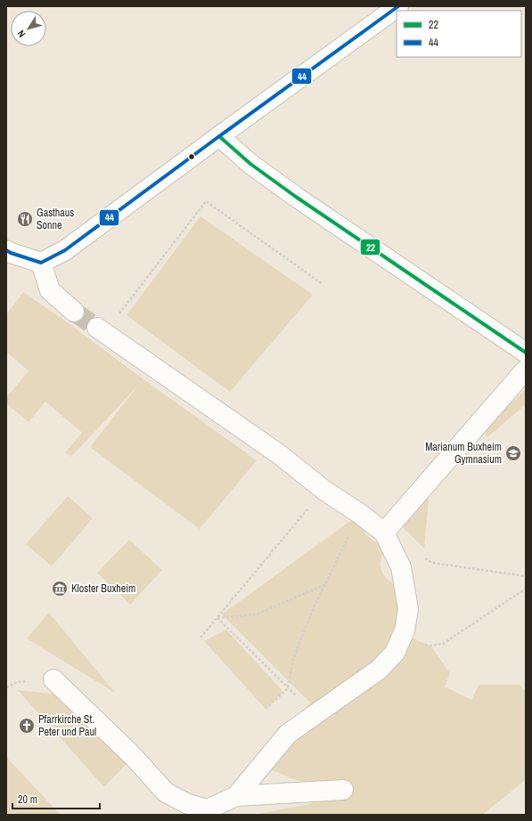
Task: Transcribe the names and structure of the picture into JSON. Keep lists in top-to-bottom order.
{
  "places": {
    "restaurant": ["Gasthaus Sonne"],
    "school or university": ["Marianum Buxheim Gymnasium"],
    "museum": ["Kloster Buxheim"],
    "church": ["Pfarrkirche St. Peter und Paul"]
  },
  "lines": ["transit line 44", "transit line 22"],
  "legend": ["22", "44"],
  "scale_bar": "20 m",
  "north": "bottom left"
}
